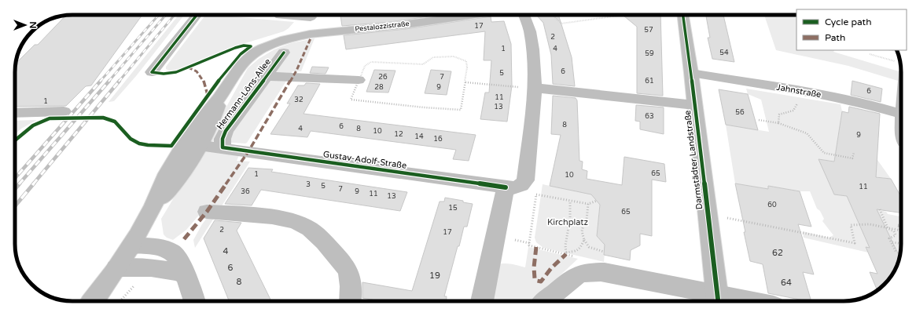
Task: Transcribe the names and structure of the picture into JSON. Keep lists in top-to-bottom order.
{
  "streets": {
    "street": [
      "Pestalozzistraße",
      "Jahnstraße",
      "Hermann-Löns-Allee",
      "Gustav-Adolf-Straße",
      "Darmstädter Landstraße"
    ]
  },
  "crossings": [
    ["Jahnstraße", "Darmstädter Landstraße"],
    ["Hermann-Löns-Allee", "Gustav-Adolf-Straße"]
  ],
  "parks": ["Kirchplatz"],
  "house_numbers": [
    "17",
    "57",
    "2",
    "1",
    "4",
    "54",
    "59",
    "6",
    "5",
    "26",
    "7",
    "61",
    "28",
    "9",
    "6",
    "11",
    "32",
    "1",
    "13",
    "56",
    "63",
    "8",
    "6",
    "4",
    "8",
    "10",
    "12",
    "9",
    "14",
    "16",
    "65",
    "1",
    "10",
    "3",
    "5",
    "11",
    "7",
    "36",
    "9",
    "11",
    "13",
    "60",
    "15",
    "65",
    "2",
    "17",
    "4",
    "62",
    "6",
    "19",
    "8",
    "64"
  ],
  "legend": ["Cycle path", "Path"],
  "north": "right"
}
